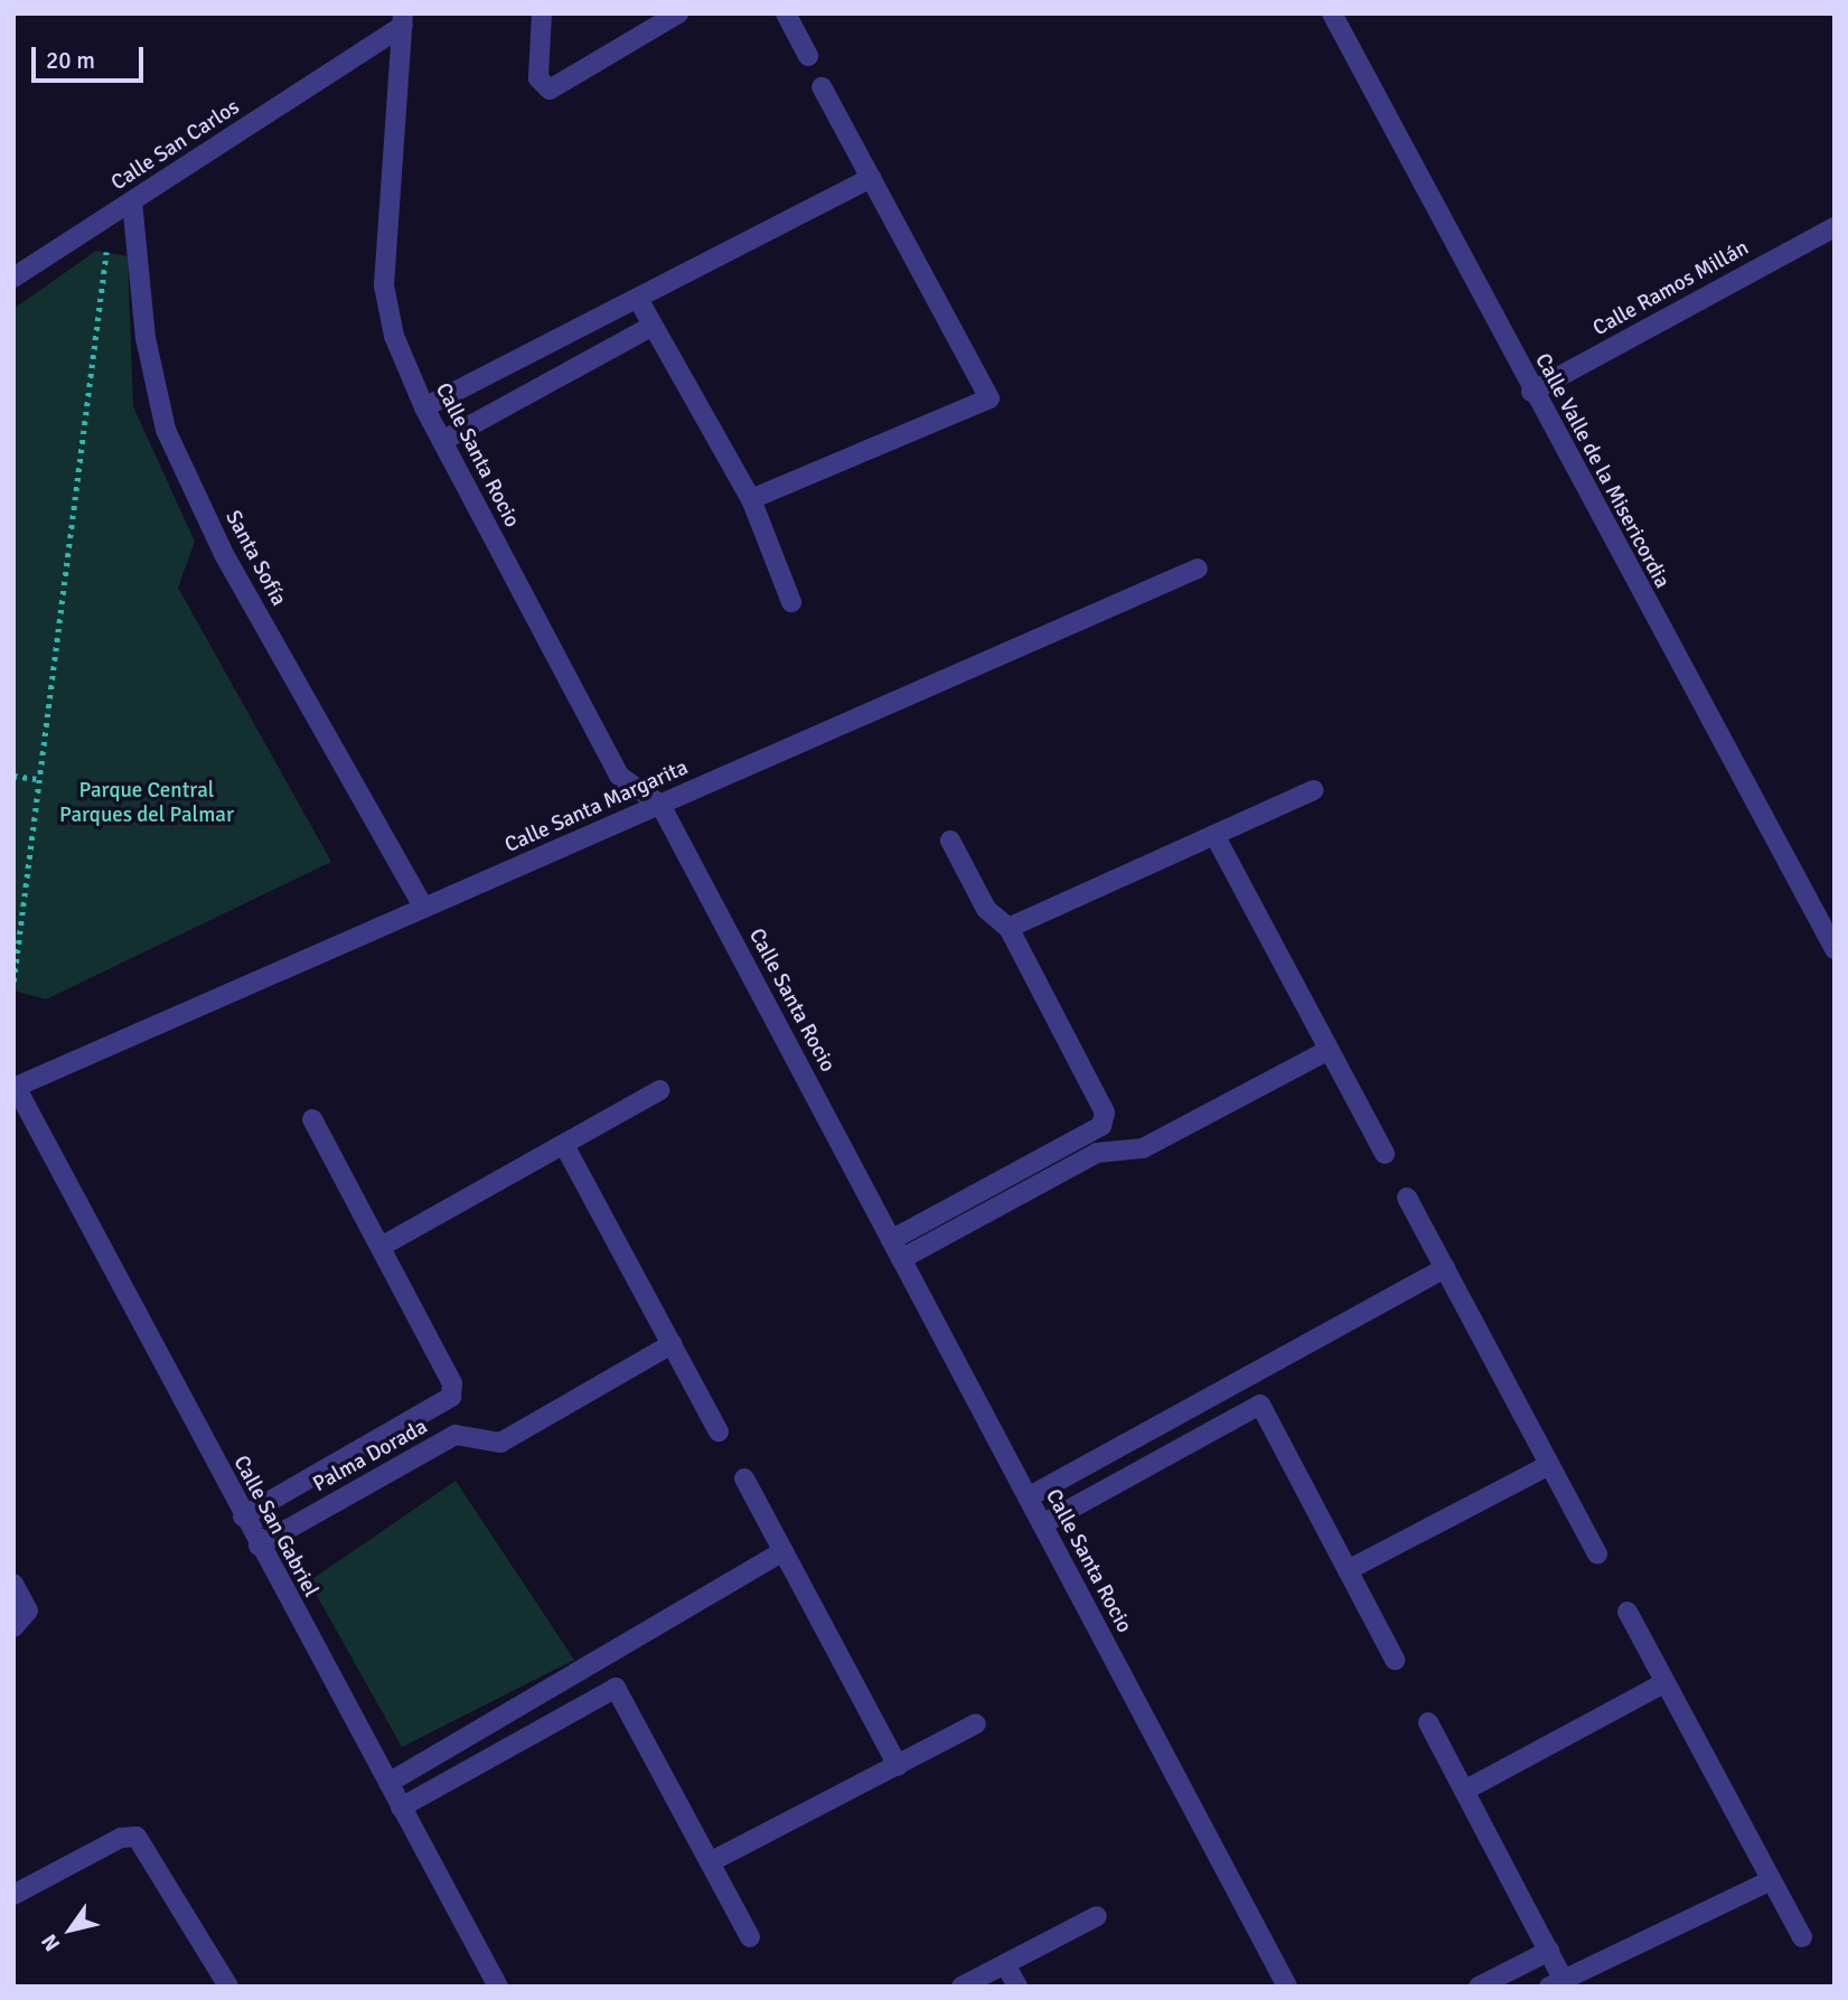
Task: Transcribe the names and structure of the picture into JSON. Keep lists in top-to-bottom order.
{
  "streets": {
    "street": [
      "Calle San Carlos",
      "Calle Ramos Millán",
      "Calle Santa Rocio",
      "Calle Valle de la Misericordia",
      "Santa Sofía",
      "Calle Santa Margarita",
      "Palma Dorada",
      "Calle San Gabriel"
    ]
  },
  "crossings": [
    ["Calle San Carlos", "Calle Santa Rocio"],
    ["Calle San Carlos", "Santa Sofía"],
    ["Calle Ramos Millán", "Calle Valle de la Misericordia"],
    ["Calle Santa Rocio", "Calle Santa Margarita"],
    ["Santa Sofía", "Calle Santa Margarita"],
    ["Calle Santa Margarita", "Calle San Gabriel"],
    ["Palma Dorada", "Calle San Gabriel"]
  ],
  "parks": ["Parque Central Parques del Palmar"],
  "scale_bar": "20 m",
  "north": "bottom left"
}
